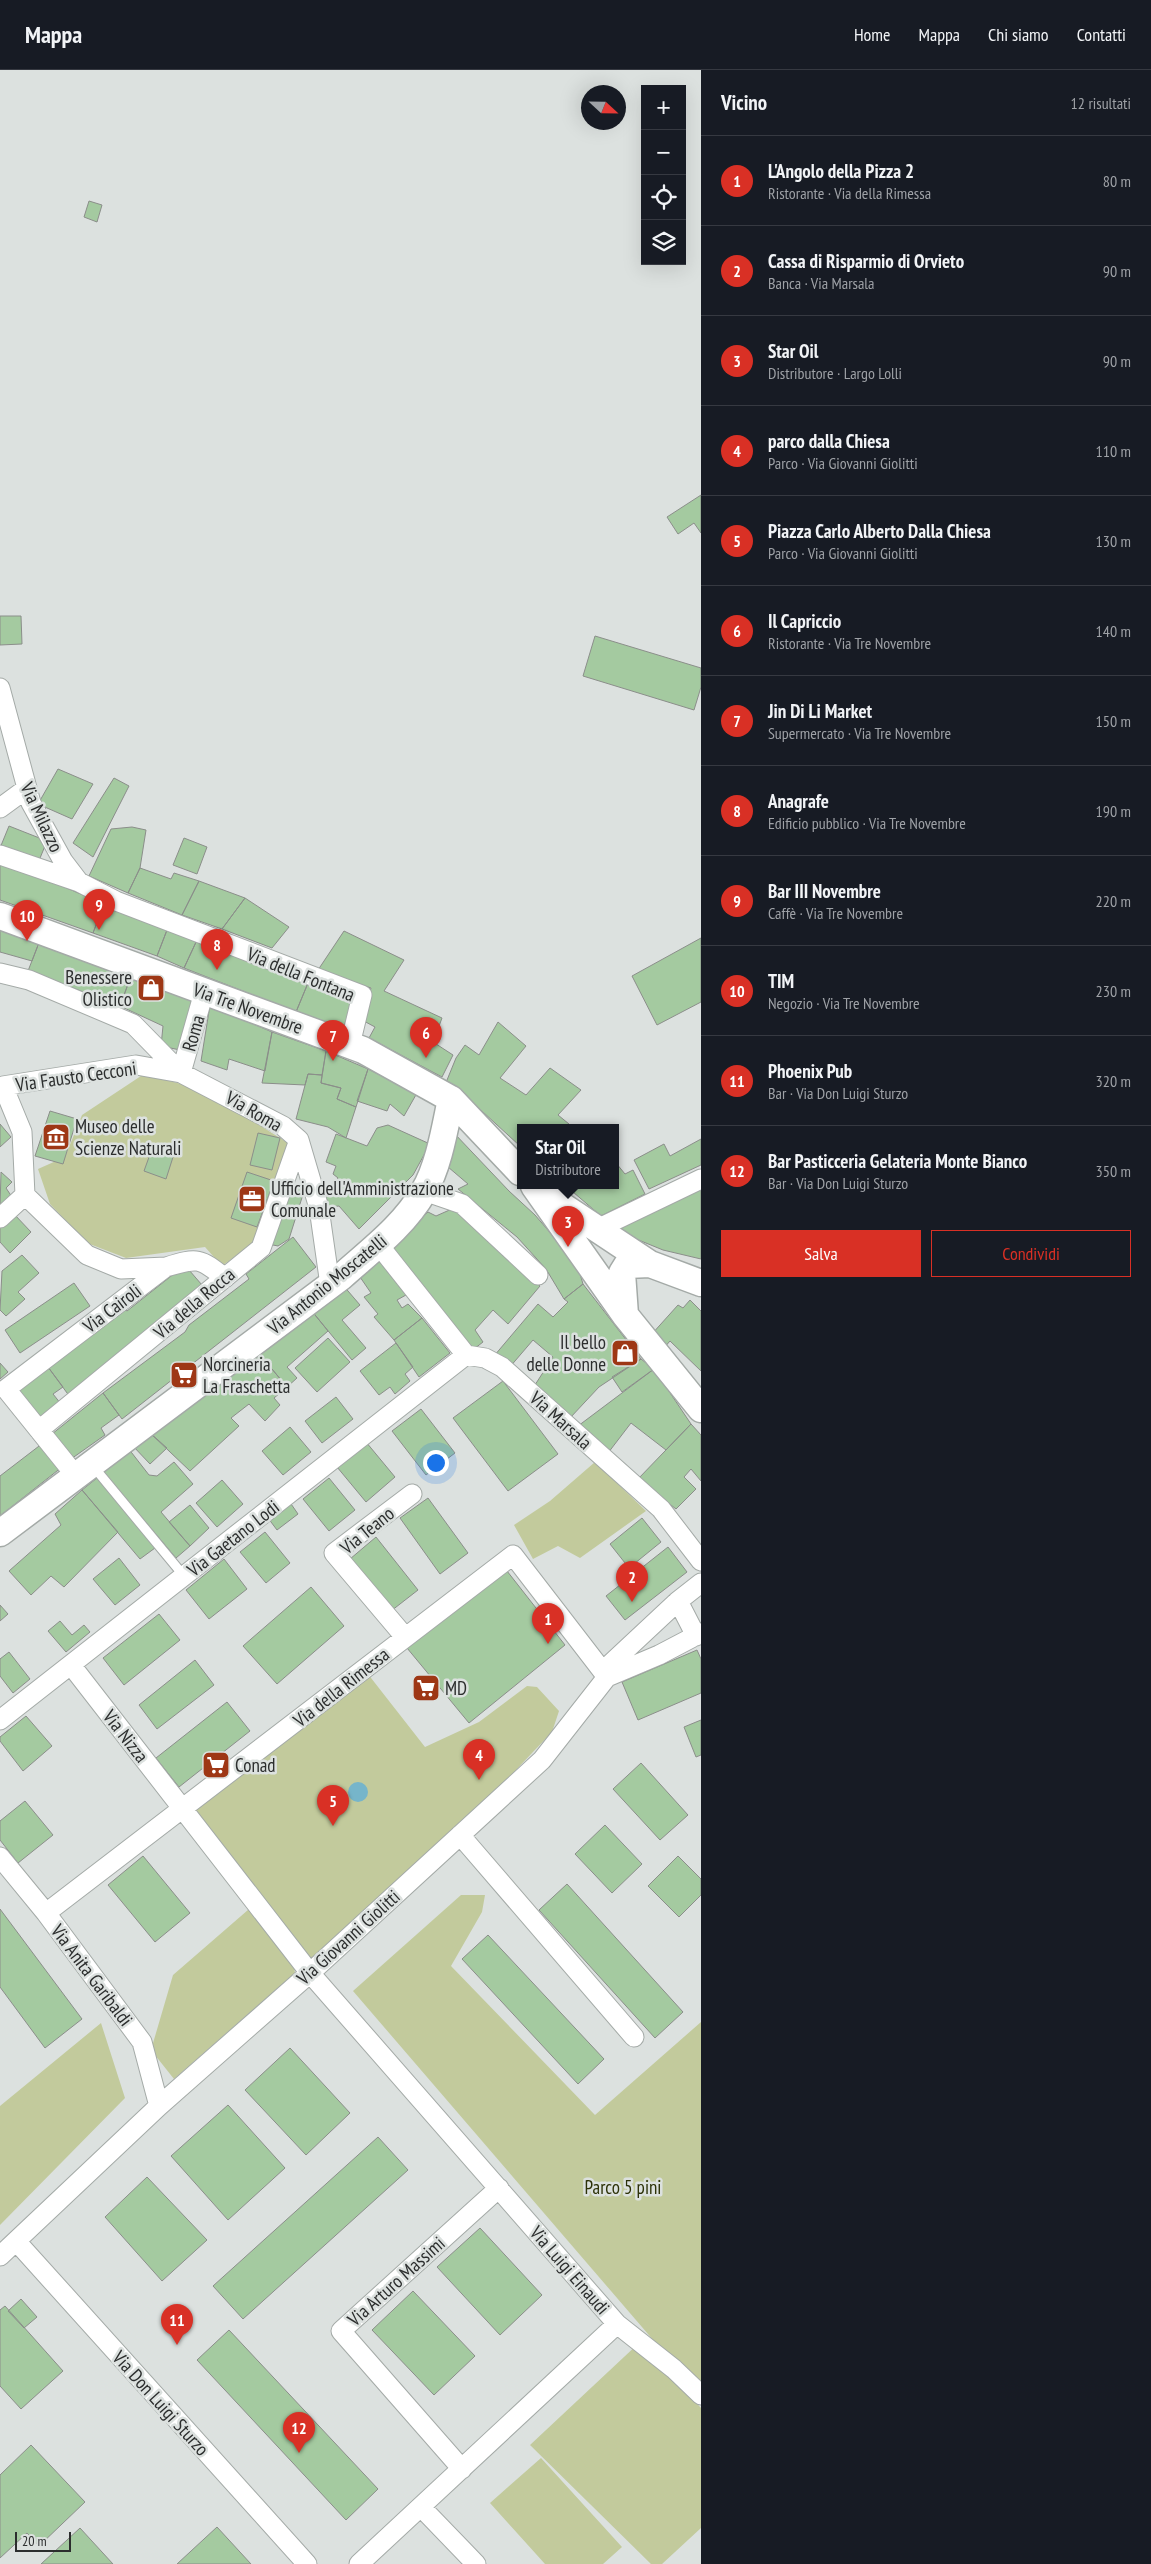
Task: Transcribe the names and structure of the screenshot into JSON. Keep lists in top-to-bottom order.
{
  "streets": {
    "main road": ["Via Tre Novembre", "Via Antonio Moscatelli"],
    "street": [
      "Via Milazzo",
      "Via della Fontana",
      "Roma",
      "Via Fausto Cecconi",
      "Via Roma",
      "Via della Rocca",
      "Via Cairoli",
      "Via Marsala",
      "Via Teano",
      "Via Gaetano Lodi",
      "Via della Rimessa",
      "Via Nizza",
      "Via Giovanni Giolitti",
      "Via Anita Garibaldi",
      "Via Luigi Einaudi",
      "Via Arturo Massimi",
      "Via Don Luigi Sturzo"
    ]
  },
  "crossings": [
    ["Via Milazzo", "Via della Fontana"],
    ["Via della Fontana", "Via Tre Novembre"],
    ["Via Tre Novembre", "Roma"],
    ["Via Tre Novembre", "Via Antonio Moscatelli"],
    ["Roma", "Via Fausto Cecconi"],
    ["Roma", "Via Roma"],
    ["Via Fausto Cecconi", "Via Roma"],
    ["Via Roma", "Via Antonio Moscatelli"],
    ["Via Roma", "Via della Rocca"],
    ["Via della Rocca", "Via Cairoli"],
    ["Via Marsala", "Via Gaetano Lodi"],
    ["Via Teano", "Via della Rimessa"],
    ["Via Gaetano Lodi", "Via Nizza"],
    ["Via della Rimessa", "Via Nizza"],
    ["Via della Rimessa", "Via Giovanni Giolitti"],
    ["Via della Rimessa", "Via Anita Garibaldi"],
    ["Via Nizza", "Via Giovanni Giolitti"],
    ["Via Nizza", "Via Luigi Einaudi"],
    ["Via Giovanni Giolitti", "Via Anita Garibaldi"],
    ["Via Giovanni Giolitti", "Via Luigi Einaudi"],
    ["Via Giovanni Giolitti", "Via Don Luigi Sturzo"],
    ["Via Luigi Einaudi", "Via Arturo Massimi"]
  ],
  "parks": ["Parco 5 pini"],
  "places": {
    "shop": ["Benessere Olistico", "Il bello delle Donne"],
    "museum": ["Museo delle Scienze Naturali"],
    "office": ["Ufficio dell'Amministrazione Comunale"],
    "supermarket": ["Norcineria La Fraschetta", "MD", "Conad"]
  },
  "scale_bar": "20 m",
  "north": "right",
  "page": {
    "header": "Mappa",
    "nav": [
      "Home",
      "Mappa",
      "Chi siamo",
      "Contatti"
    ],
    "heading": ["Vicino", "12 risultati"],
    "map_buttons": ["+", "−"],
    "list": [
      {
        "mark": "1",
        "name": "L'Angolo della Pizza 2",
        "note": "Ristorante · Via della Rimessa",
        "value": "80 m"
      },
      {
        "mark": "2",
        "name": "Cassa di Risparmio di Orvieto",
        "note": "Banca · Via Marsala",
        "value": "90 m"
      },
      {
        "mark": "3",
        "name": "Star Oil",
        "note": "Distributore · Largo Lolli",
        "value": "90 m"
      },
      {
        "mark": "4",
        "name": "parco dalla Chiesa",
        "note": "Parco · Via Giovanni Giolitti",
        "value": "110 m"
      },
      {
        "mark": "5",
        "name": "Piazza Carlo Alberto Dalla Chiesa",
        "note": "Parco · Via Giovanni Giolitti",
        "value": "130 m"
      },
      {
        "mark": "6",
        "name": "Il Capriccio",
        "note": "Ristorante · Via Tre Novembre",
        "value": "140 m"
      },
      {
        "mark": "7",
        "name": "Jin Di Li Market",
        "note": "Supermercato · Via Tre Novembre",
        "value": "150 m"
      },
      {
        "mark": "8",
        "name": "Anagrafe",
        "note": "Edificio pubblico · Via Tre Novembre",
        "value": "190 m"
      },
      {
        "mark": "9",
        "name": "Bar III Novembre",
        "note": "Caffè · Via Tre Novembre",
        "value": "220 m"
      },
      {
        "mark": "10",
        "name": "TIM",
        "note": "Negozio · Via Tre Novembre",
        "value": "230 m"
      },
      {
        "mark": "11",
        "name": "Phoenix Pub",
        "note": "Bar · Via Don Luigi Sturzo",
        "value": "320 m"
      },
      {
        "mark": "12",
        "name": "Bar Pasticceria Gelateria Monte Bianco",
        "note": "Bar · Via Don Luigi Sturzo",
        "value": "350 m"
      }
    ],
    "pins": [
      "9",
      "10",
      "8",
      "6",
      "7",
      "3",
      "2",
      "1",
      "4",
      "5",
      "11",
      "12"
    ],
    "popup": ["Star Oil", "Distributore"],
    "buttons": ["Salva", "Condividi"],
    "scale": "20 m"
  }
}
